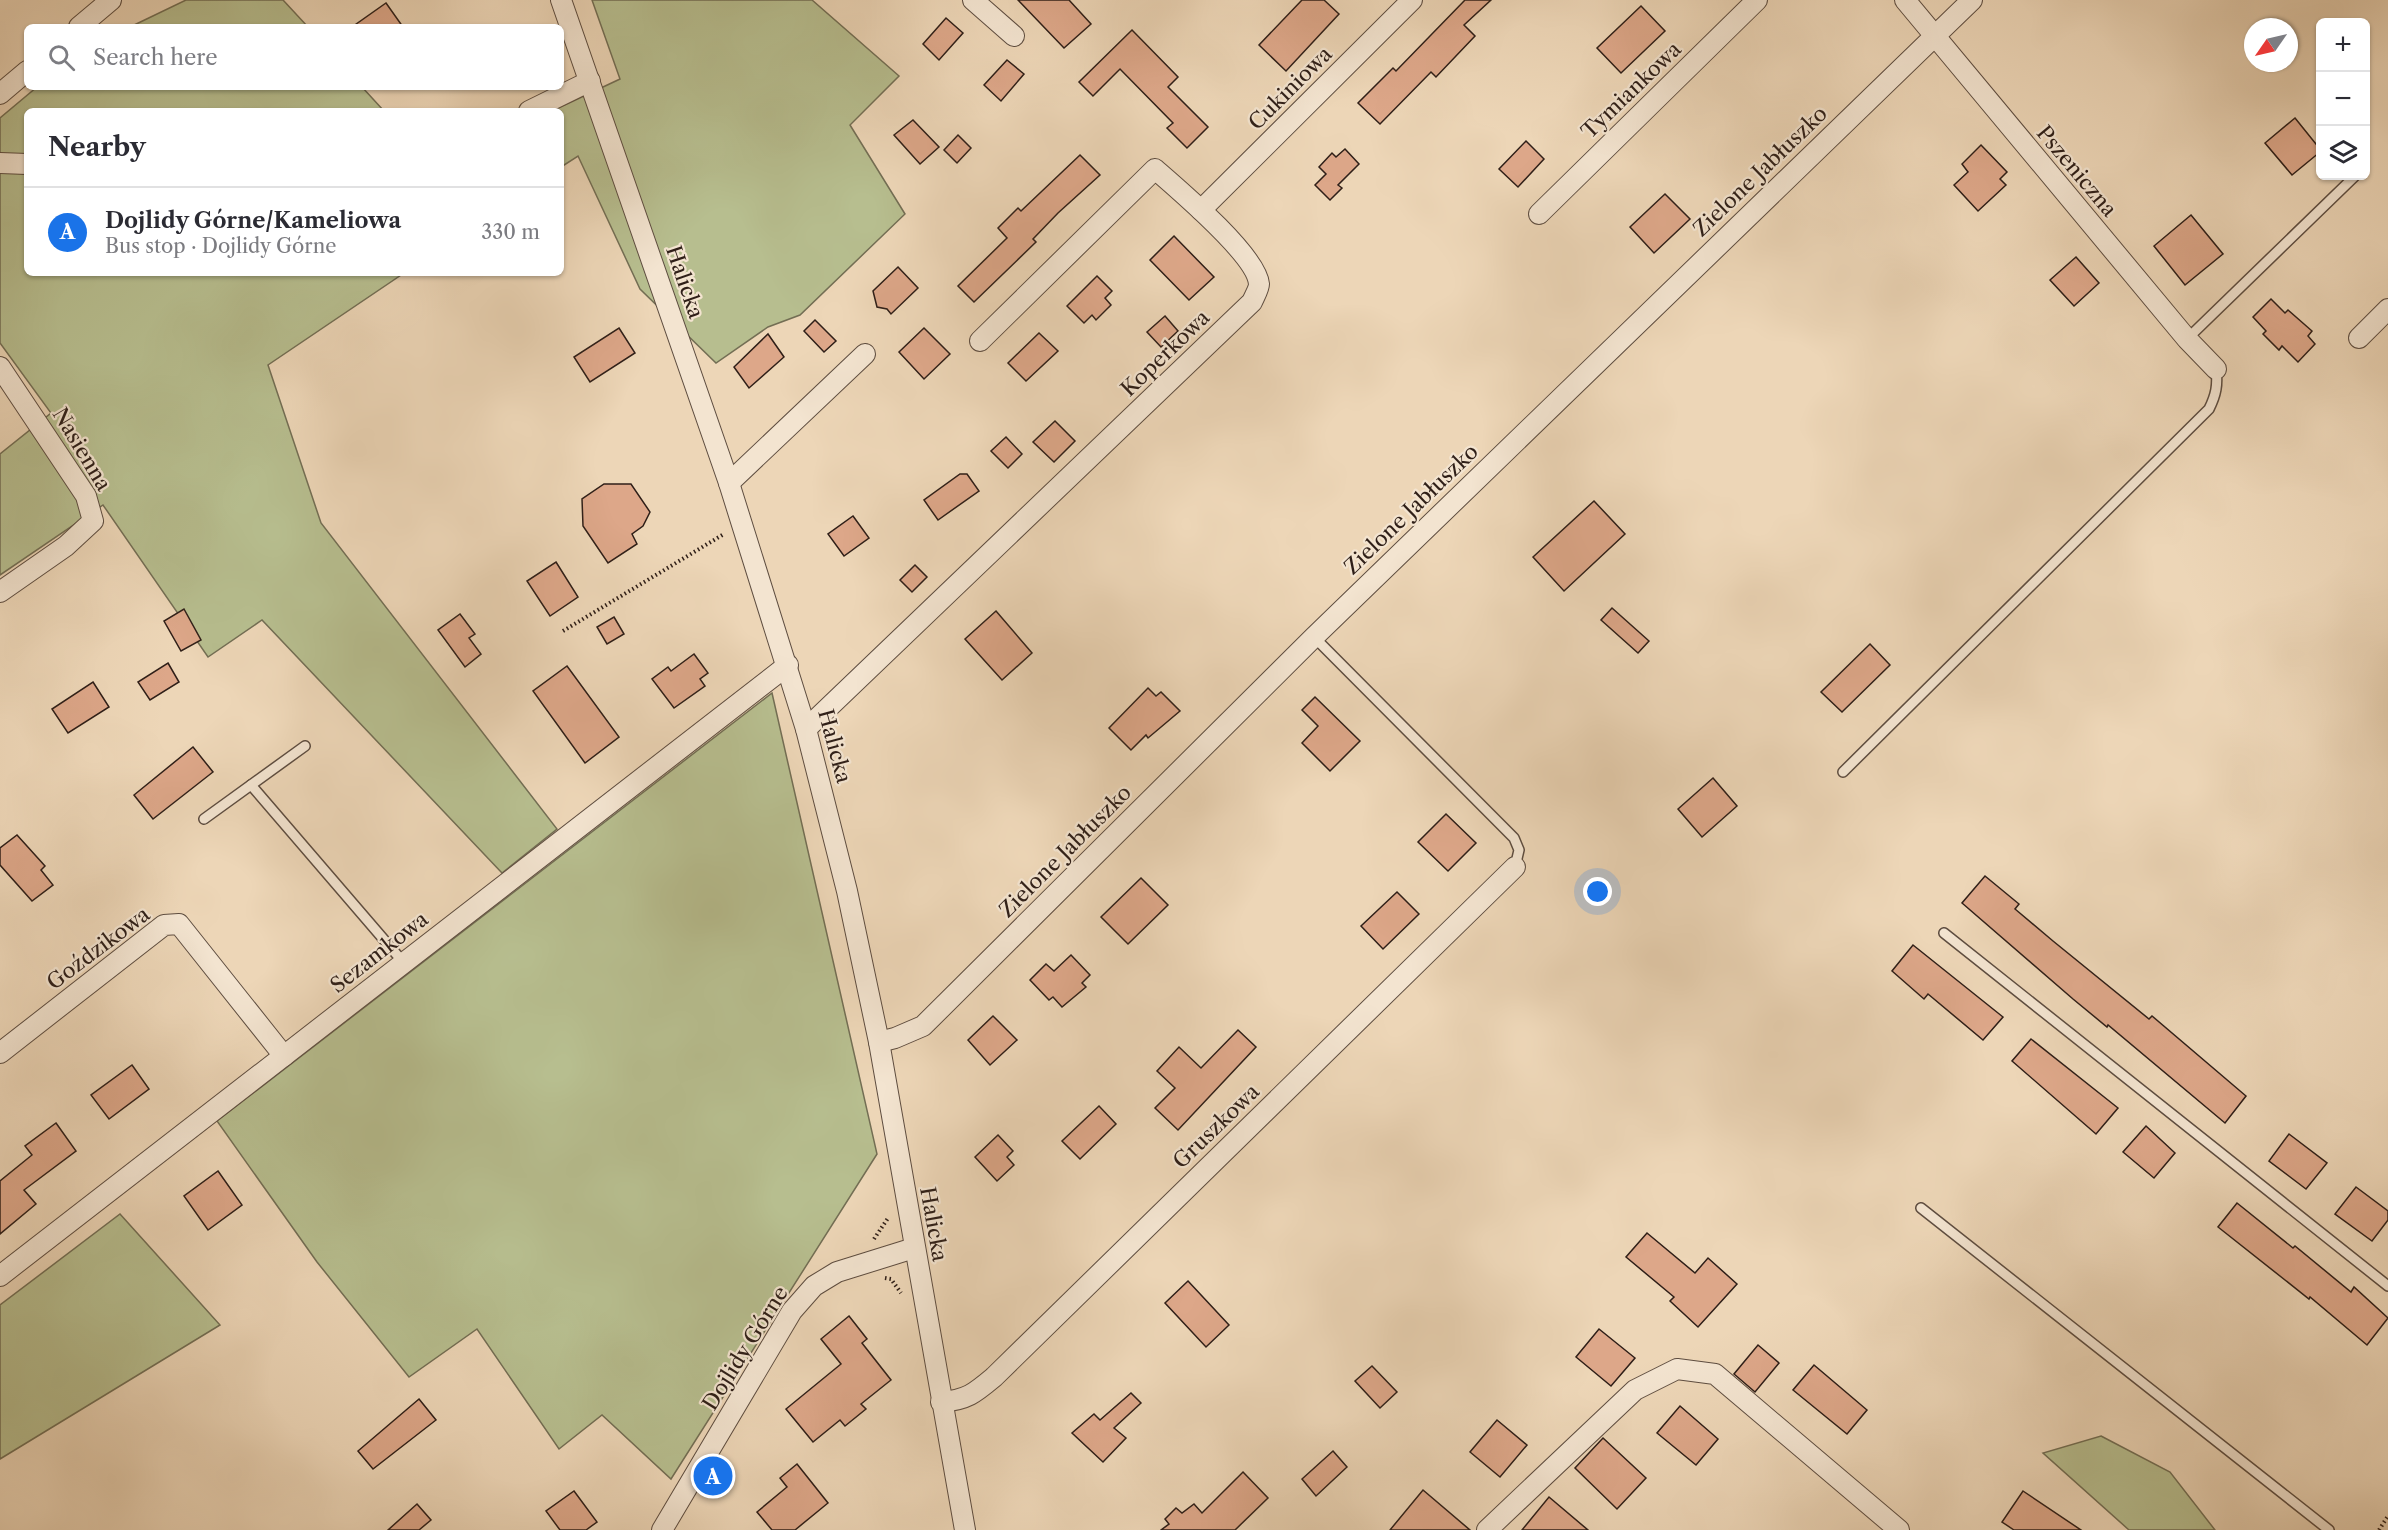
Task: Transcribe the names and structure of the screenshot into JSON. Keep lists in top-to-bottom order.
{
  "streets": {
    "street": [
      "Cukiniowa",
      "Tymiankowa",
      "Zielone Jabłuszko",
      "Pszeniczna",
      "Halicka",
      "Koperkowa",
      "Nasienna",
      "Goździkowa",
      "Sezamkowa",
      "Gruszkowa",
      "Dojlidy Górne"
    ]
  },
  "crossings": [
    ["Cukiniowa", "Koperkowa"],
    ["Zielone Jabłuszko", "Pszeniczna"],
    ["Zielone Jabłuszko", "Halicka"],
    ["Halicka", "Koperkowa"],
    ["Halicka", "Sezamkowa"],
    ["Halicka", "Gruszkowa"],
    ["Halicka", "Dojlidy Górne"],
    ["Goździkowa", "Sezamkowa"]
  ],
  "north": "bottom left",
  "page": {
    "map_buttons": ["+", "−"],
    "search": "Search here",
    "heading": "Nearby",
    "list": [
      {
        "mark": "A",
        "name": "Dojlidy Górne/Kameliowa",
        "note": "Bus stop · Dojlidy Górne",
        "value": "330 m"
      }
    ],
    "pins": "A"
  }
}
